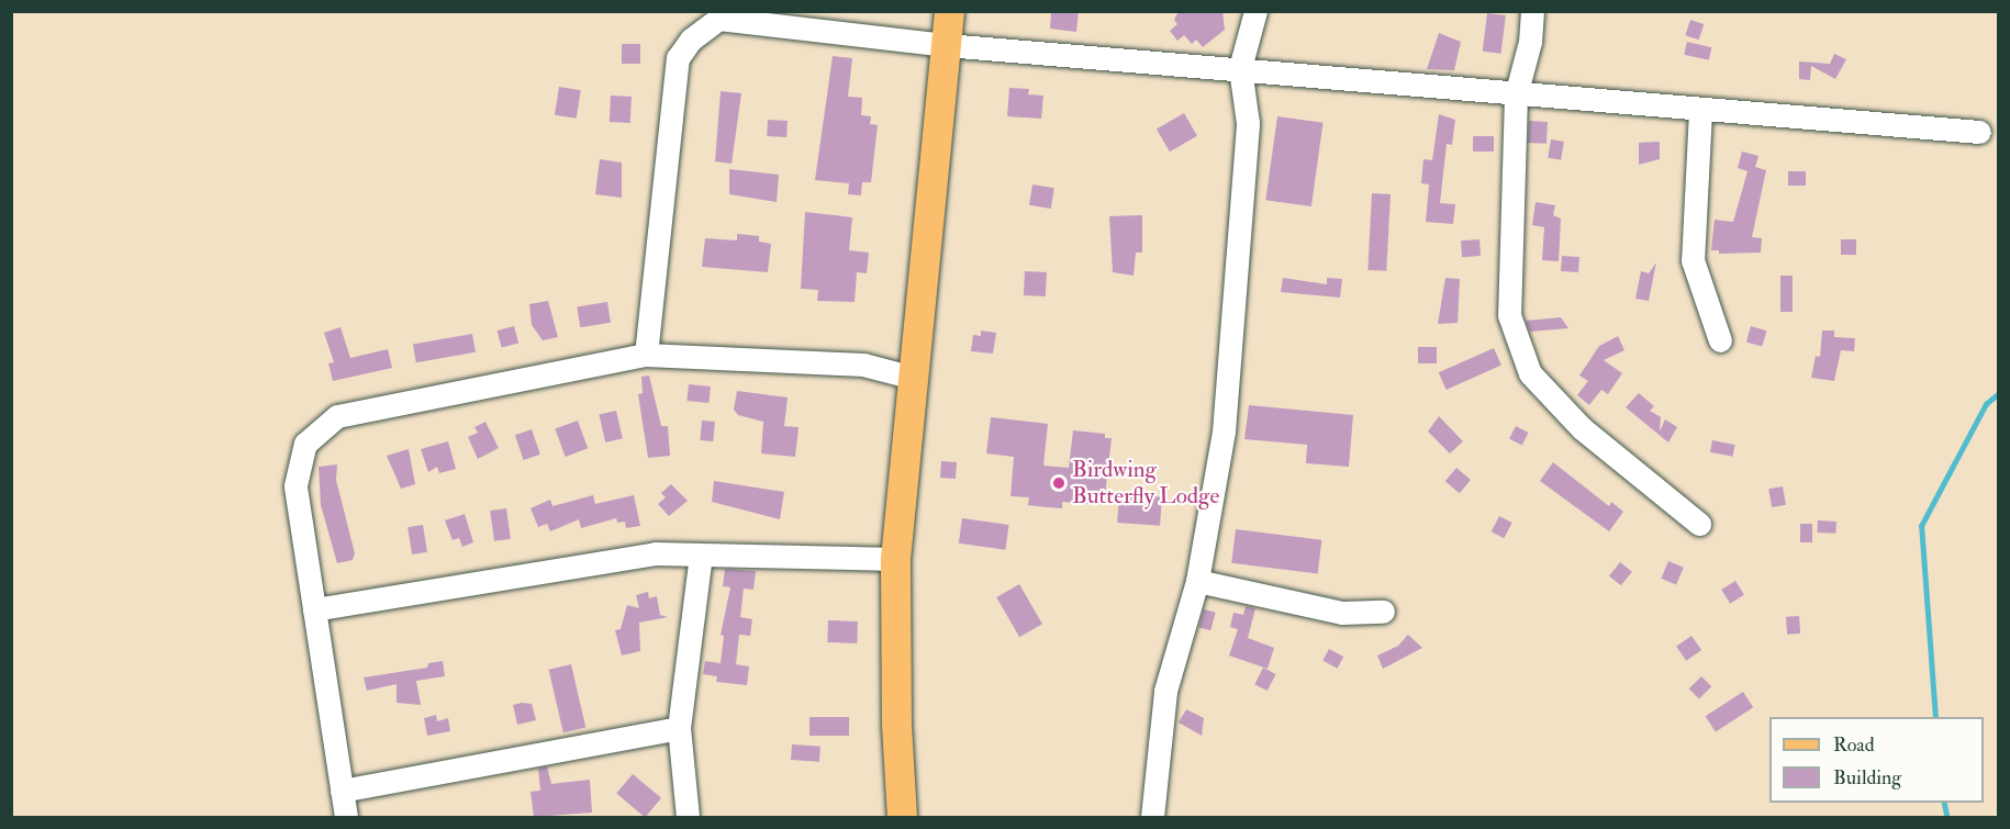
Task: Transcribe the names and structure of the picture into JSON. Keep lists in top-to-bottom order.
{
  "places": ["Birdwing Butterfly Lodge"],
  "legend": ["Road", "Building"]
}
